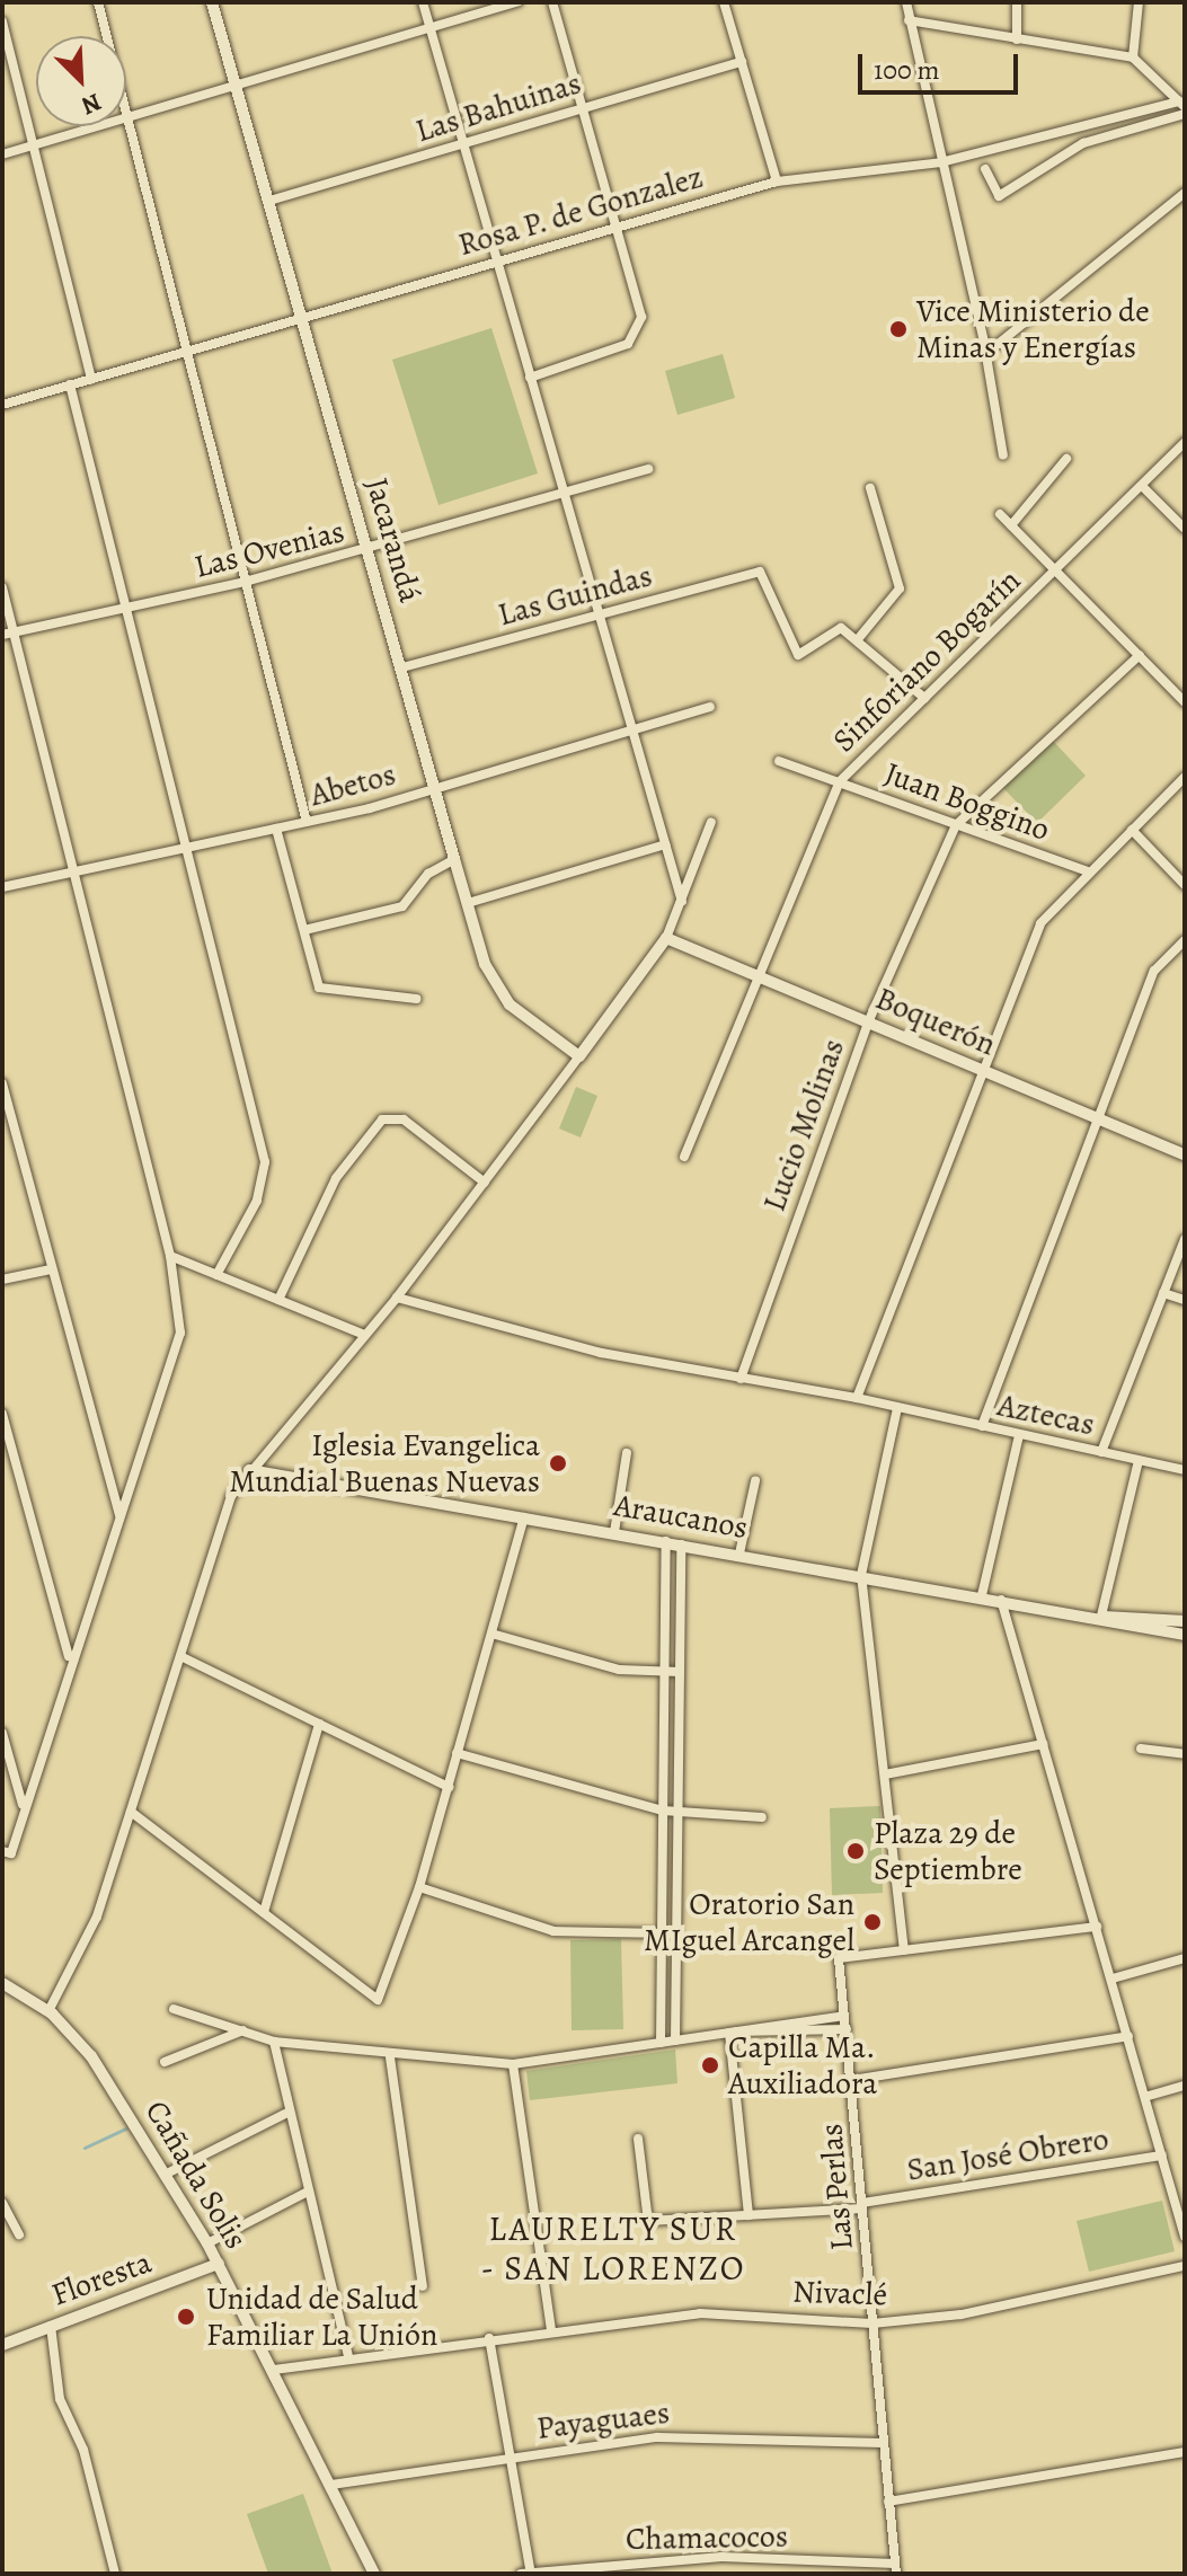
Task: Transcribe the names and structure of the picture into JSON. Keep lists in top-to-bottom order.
{
  "streets": {
    "street": [
      "Las Bahuinas",
      "Rosa P. de Gonzalez",
      "Jacarandá",
      "Las Ovenias",
      "Las Guindas",
      "Sinforiano Bogarín",
      "Abetos",
      "Juan Boggino",
      "Boquerón",
      "Lucio Molinas",
      "Aztecas",
      "Araucanos",
      "San José Obrero",
      "Cañada Solis",
      "Las Perlas",
      "Floresta",
      "Nivaclé",
      "Payaguaes",
      "Chamacocos"
    ]
  },
  "crossings": [
    ["Las Bahuinas", "Jacarandá"],
    ["Rosa P. de Gonzalez", "Jacarandá"],
    ["Jacarandá", "Las Ovenias"],
    ["Jacarandá", "Las Guindas"],
    ["Jacarandá", "Abetos"],
    ["Sinforiano Bogarín", "Juan Boggino"],
    ["Sinforiano Bogarín", "Boquerón"],
    ["Juan Boggino", "Lucio Molinas"],
    ["Boquerón", "Lucio Molinas"],
    ["Lucio Molinas", "Aztecas"],
    ["San José Obrero", "Las Perlas"],
    ["Cañada Solis", "Floresta"],
    ["Cañada Solis", "Nivaclé"],
    ["Cañada Solis", "Payaguaes"],
    ["Las Perlas", "Nivaclé"],
    ["Las Perlas", "Payaguaes"],
    ["Las Perlas", "Chamacocos"]
  ],
  "districts": ["LAURELTY SUR - SAN LORENZO"],
  "places": [
    "Vice Ministerio de Minas y Energías",
    "Iglesia Evangelica Mundial Buenas Nuevas",
    "Plaza 29 de Septiembre",
    "Oratorio San MIguel Arcangel",
    "Capilla Ma. Auxiliadora",
    "Unidad de Salud Familiar La Unión"
  ],
  "scale_bar": "100 m",
  "north": "bottom right"
}
